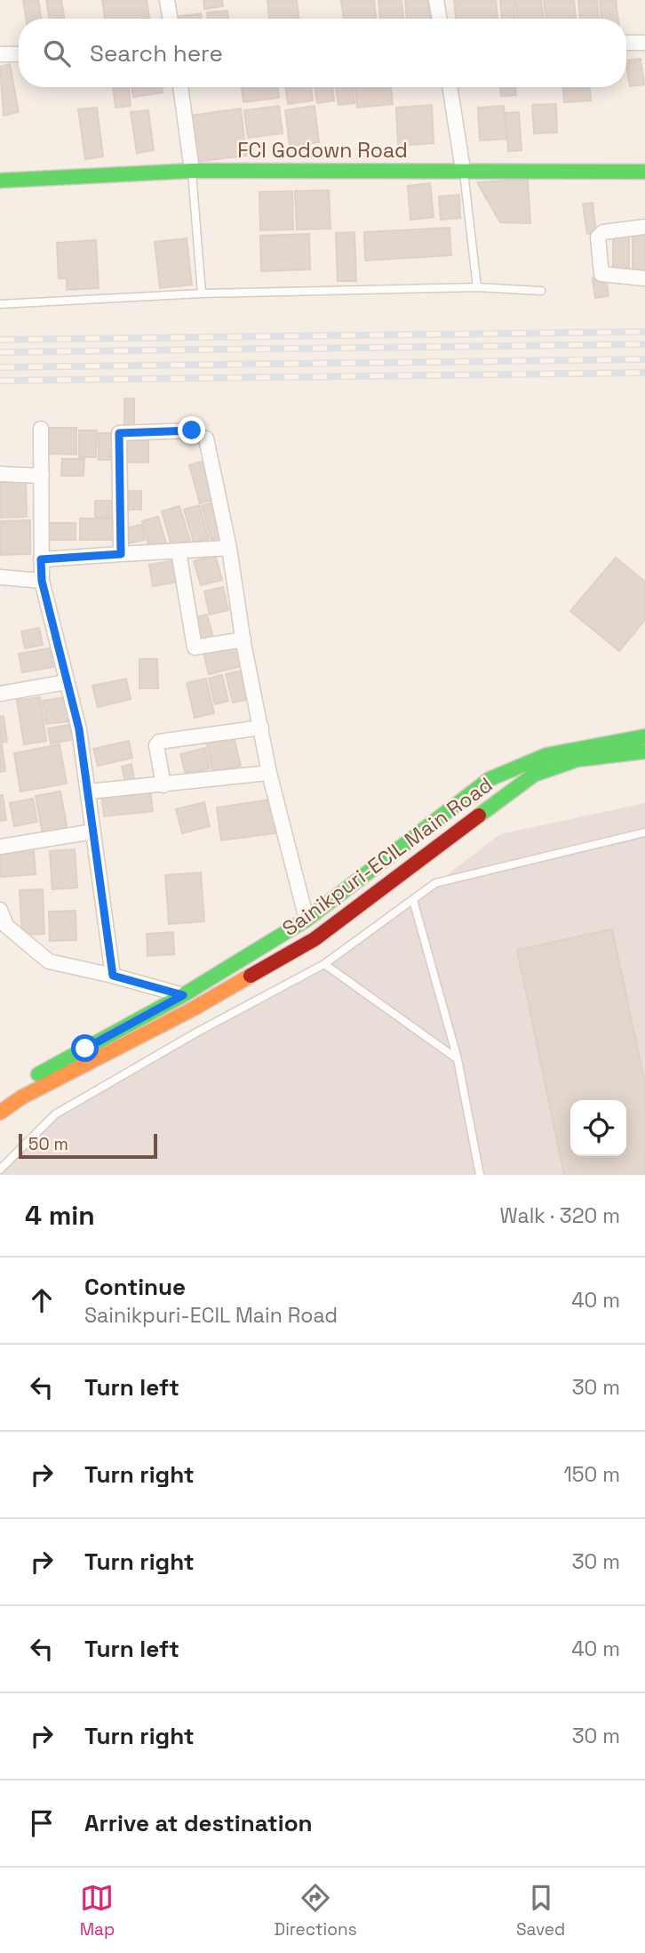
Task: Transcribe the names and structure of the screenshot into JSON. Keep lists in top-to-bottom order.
{
  "streets": {
    "main road": ["FCI Godown Road", "Sainikpuri-ECIL Main Road"]
  },
  "scale_bar": "50 m",
  "page": {
    "search": "Search here",
    "scale": "50 m",
    "heading": ["4 min", "Walk · 320 m"],
    "list": [
      ["Continue", "Sainikpuri-ECIL Main Road", "40 m"],
      ["Turn left", "30 m"],
      ["Turn right", "150 m"],
      ["Turn right", "30 m"],
      ["Turn left", "40 m"],
      ["Turn right", "30 m"],
      "Arrive at destination"
    ],
    "nav": ["Map", "Directions", "Saved"]
  }
}
